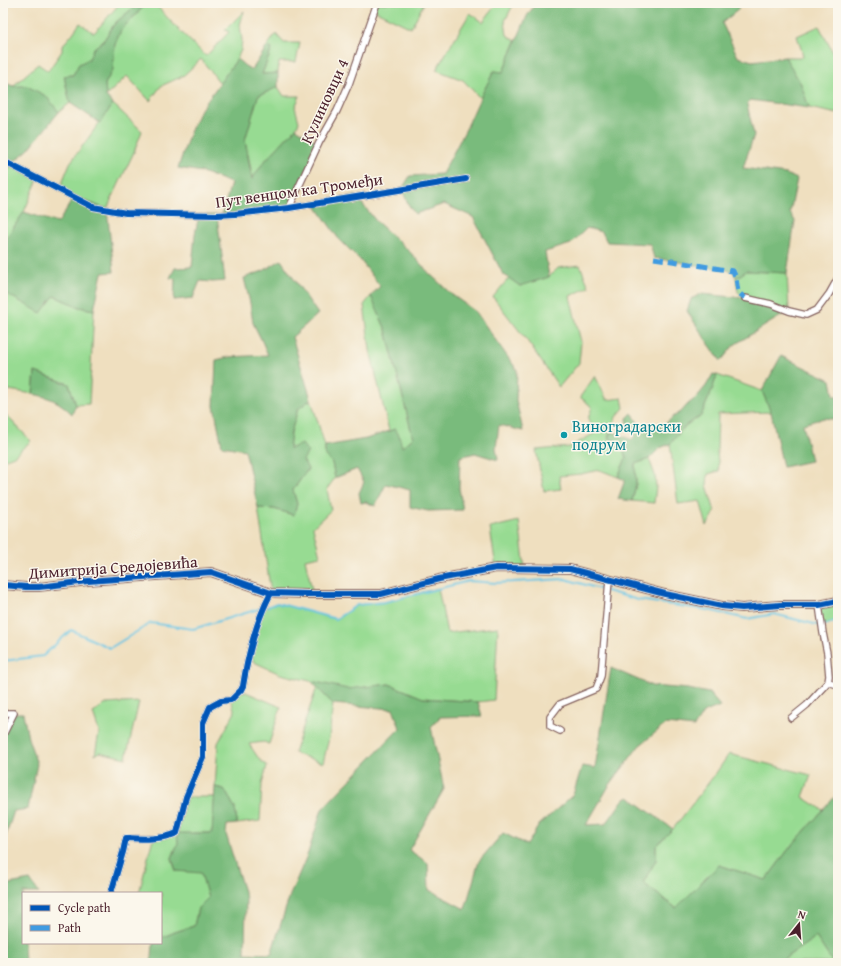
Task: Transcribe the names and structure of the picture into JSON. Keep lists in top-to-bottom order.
{
  "streets": {
    "street": ["Кулиновци 4", "Пут венцом ка Тромеђи", "Димитрија Средојевића"]
  },
  "crossings": [
    ["Кулиновци 4", "Пут венцом ка Тромеђи"]
  ],
  "places": ["Виноградарски подрум"],
  "legend": ["Cycle path", "Path"],
  "north": "top"
}
